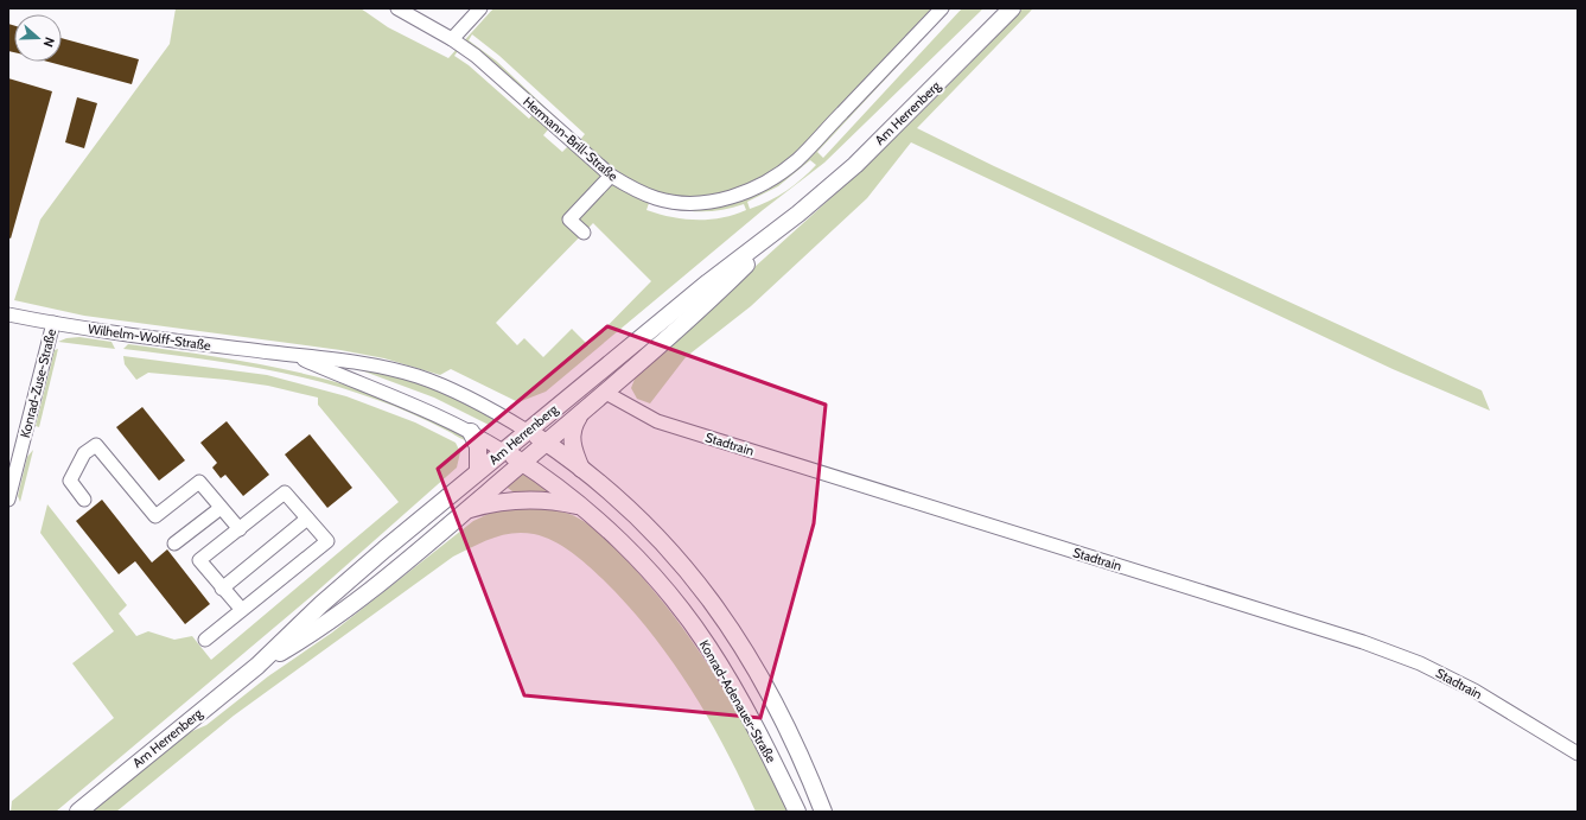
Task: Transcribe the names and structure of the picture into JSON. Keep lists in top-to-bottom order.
{
  "streets": {
    "main road": ["Am Herrenberg", "Konrad-Adenauer-Straße"],
    "street": [
      "Hermann-Brill-Straße",
      "Wilhelm-Wolff-Straße",
      "Konrad-Zuse-Straße",
      "Stadtrain"
    ]
  },
  "crossings": [
    ["Am Herrenberg", "Wilhelm-Wolff-Straße"],
    ["Am Herrenberg", "Stadtrain"],
    ["Am Herrenberg", "Konrad-Adenauer-Straße"],
    ["Wilhelm-Wolff-Straße", "Konrad-Zuse-Straße"],
    ["Wilhelm-Wolff-Straße", "Konrad-Adenauer-Straße"]
  ],
  "north": "right"
}
